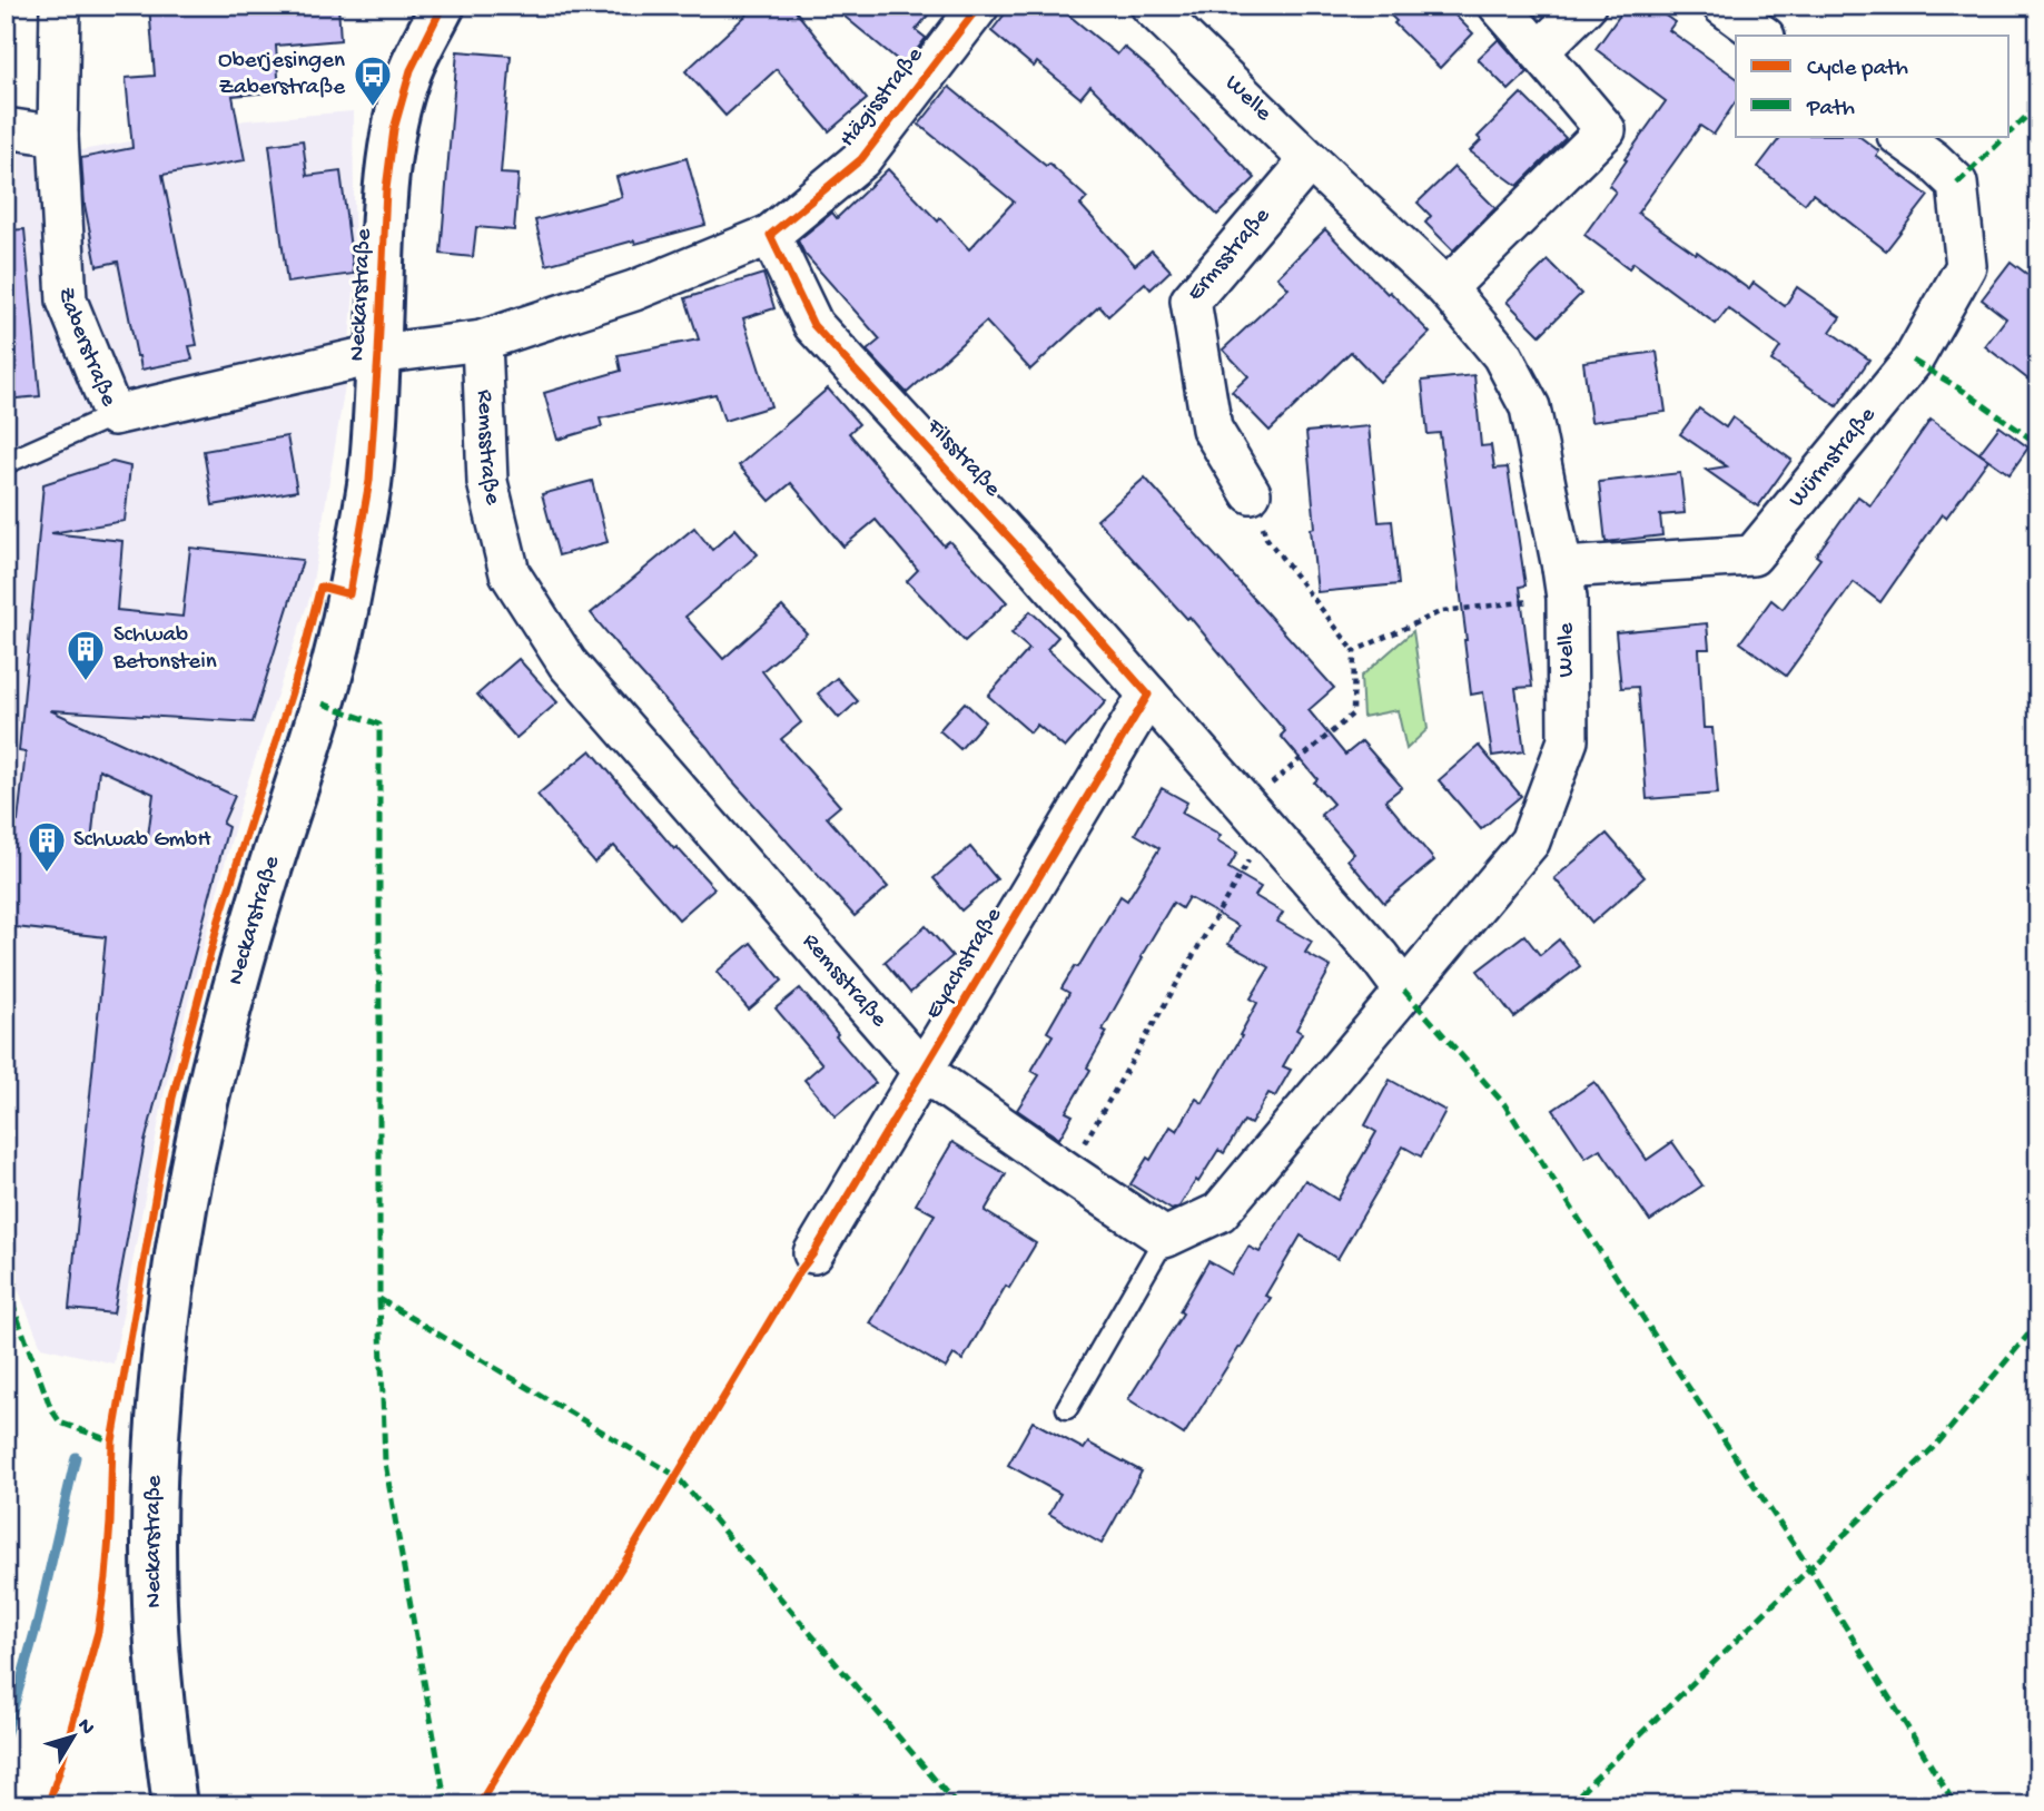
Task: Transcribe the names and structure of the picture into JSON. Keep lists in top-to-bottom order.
{
  "streets": {
    "main road": ["Neckarstraße"],
    "street": [
      "Hägisstraße",
      "Welle",
      "Ermsstraße",
      "Zaberstraße",
      "Remsstraße",
      "Würmstraße",
      "Filsstraße",
      "Eyachstraße"
    ]
  },
  "crossings": [
    ["Hägisstraße", "Neckarstraße"],
    ["Hägisstraße", "Zaberstraße"],
    ["Hägisstraße", "Remsstraße"],
    ["Hägisstraße", "Filsstraße"],
    ["Welle", "Ermsstraße"],
    ["Welle", "Würmstraße"],
    ["Welle", "Filsstraße"],
    ["Neckarstraße", "Zaberstraße"],
    ["Remsstraße", "Eyachstraße"],
    ["Filsstraße", "Eyachstraße"]
  ],
  "places": {
    "bus stop": ["Oberjesingen Zaberstraße"],
    "building": ["Schwab Betonstein", "Schwab GmbH"]
  },
  "legend": ["Cycle path", "Path"],
  "north": "top right"
}
